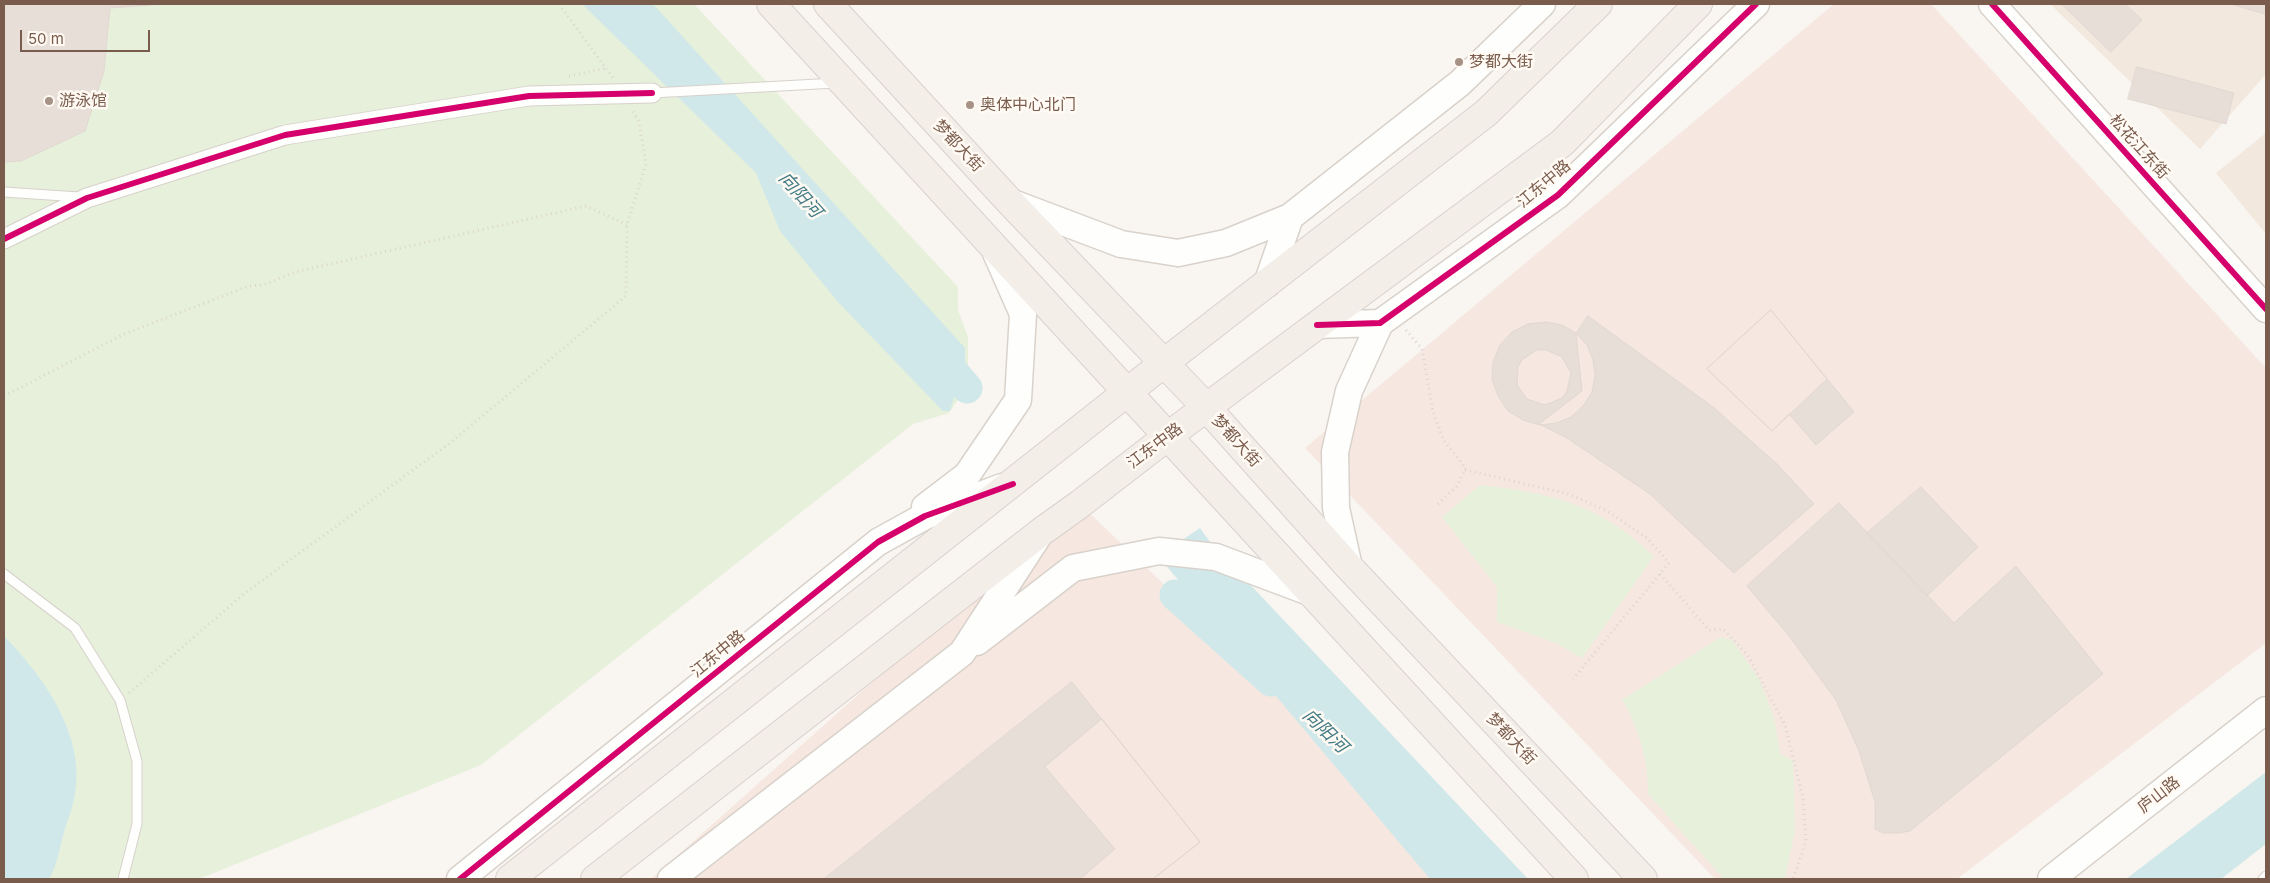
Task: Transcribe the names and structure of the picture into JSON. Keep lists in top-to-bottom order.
{
  "streets": {
    "main road": ["梦都大街", "江东中路"],
    "street": ["松花江东街", "庐山路"]
  },
  "crossings": [
    ["梦都大街", "江东中路"]
  ],
  "water": ["向阳河"],
  "places": ["梦都大街", "游泳馆", "奥体中心北门"],
  "scale_bar": "50 m"
}
